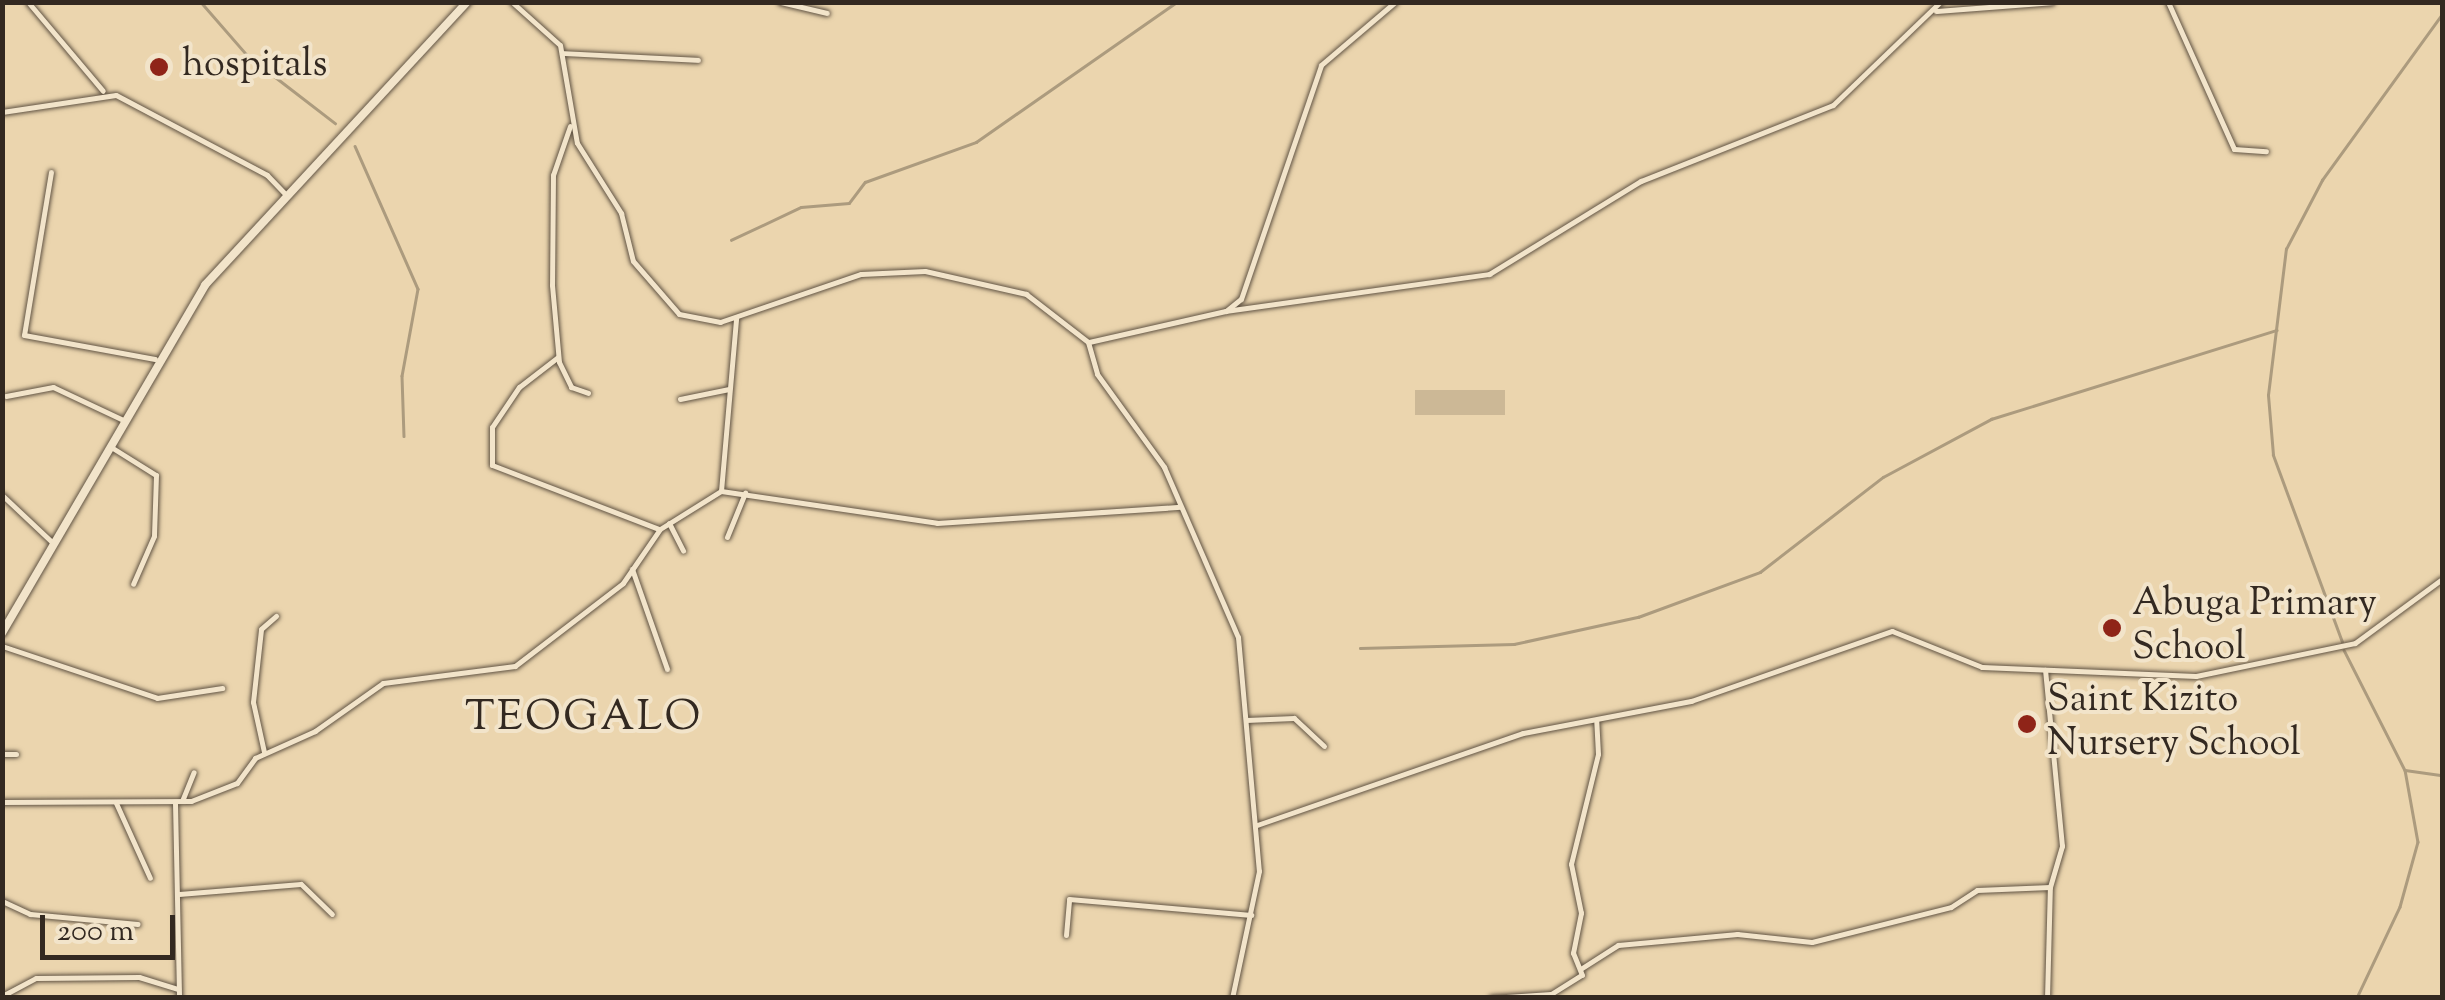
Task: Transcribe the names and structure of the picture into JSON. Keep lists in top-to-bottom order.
{
  "districts": ["TEOGALO"],
  "places": ["hospitals", "Abuga Primary School", "Saint Kizito Nursery School"],
  "scale_bar": "200 m"
}
